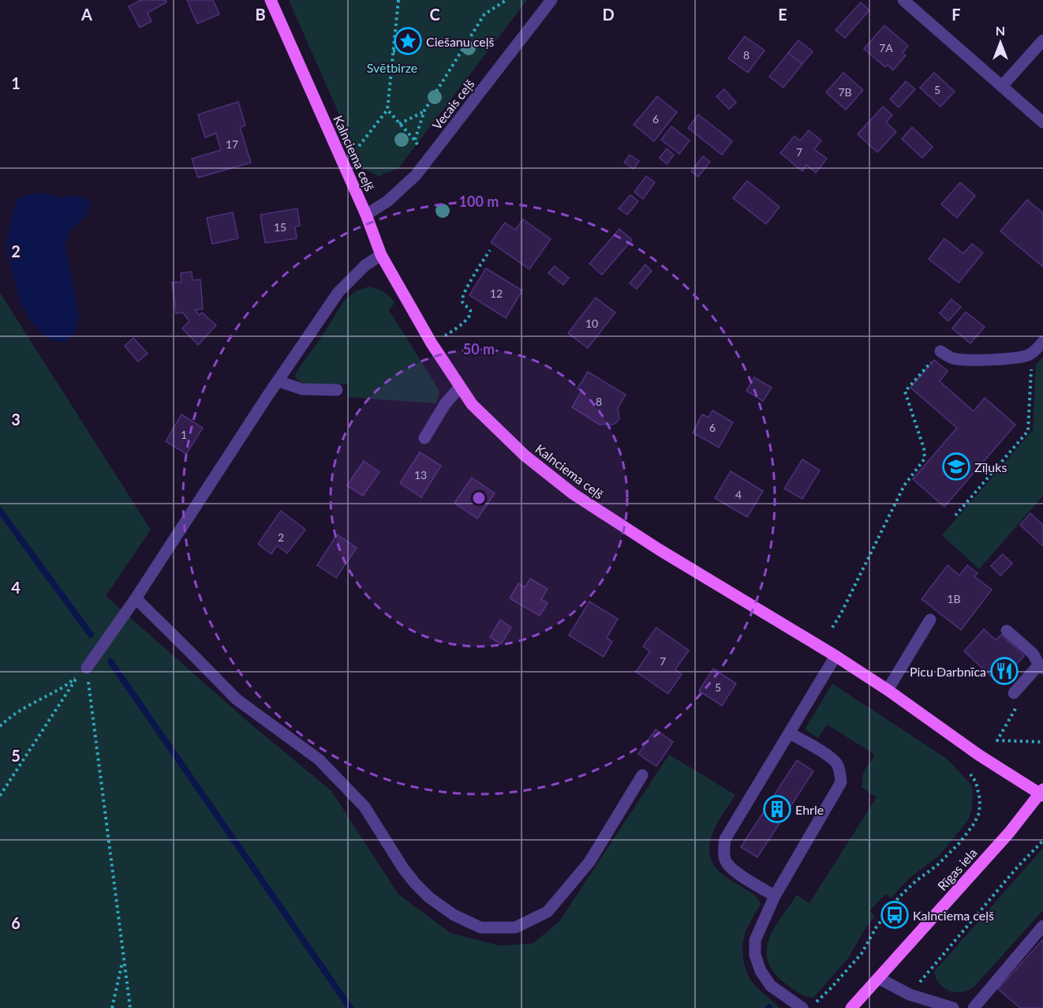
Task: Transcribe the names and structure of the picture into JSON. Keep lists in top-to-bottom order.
{
  "streets": {
    "main road": ["Kalnciema ceļš", "Rīgas iela"],
    "street": ["Vecais ceļš"]
  },
  "crossings": [
    ["Vecais ceļš", "Kalnciema ceļš"],
    ["Kalnciema ceļš", "Rīgas iela"]
  ],
  "parks": ["Svētbirze"],
  "places": {
    "place": ["Ciešanu ceļš"],
    "school or university": ["Zīļuks"],
    "restaurant": ["Picu Darbnīca"],
    "building": ["Ehrle"],
    "bus stop": ["Kalnciema ceļš"]
  },
  "house_numbers": [
    "7A",
    "8",
    "5",
    "7B",
    "6",
    "17",
    "7",
    "15",
    "12",
    "10",
    "8",
    "6",
    "1",
    "13",
    "4",
    "2",
    "1B",
    "7",
    "5"
  ],
  "north": "top",
  "grid": {
    "columns": [
      "A",
      "B",
      "C",
      "D",
      "E",
      "F"
    ],
    "rows": [
      "1",
      "2",
      "3",
      "4",
      "5",
      "6"
    ]
  },
  "rings": ["100 m", "50 m"]
}
